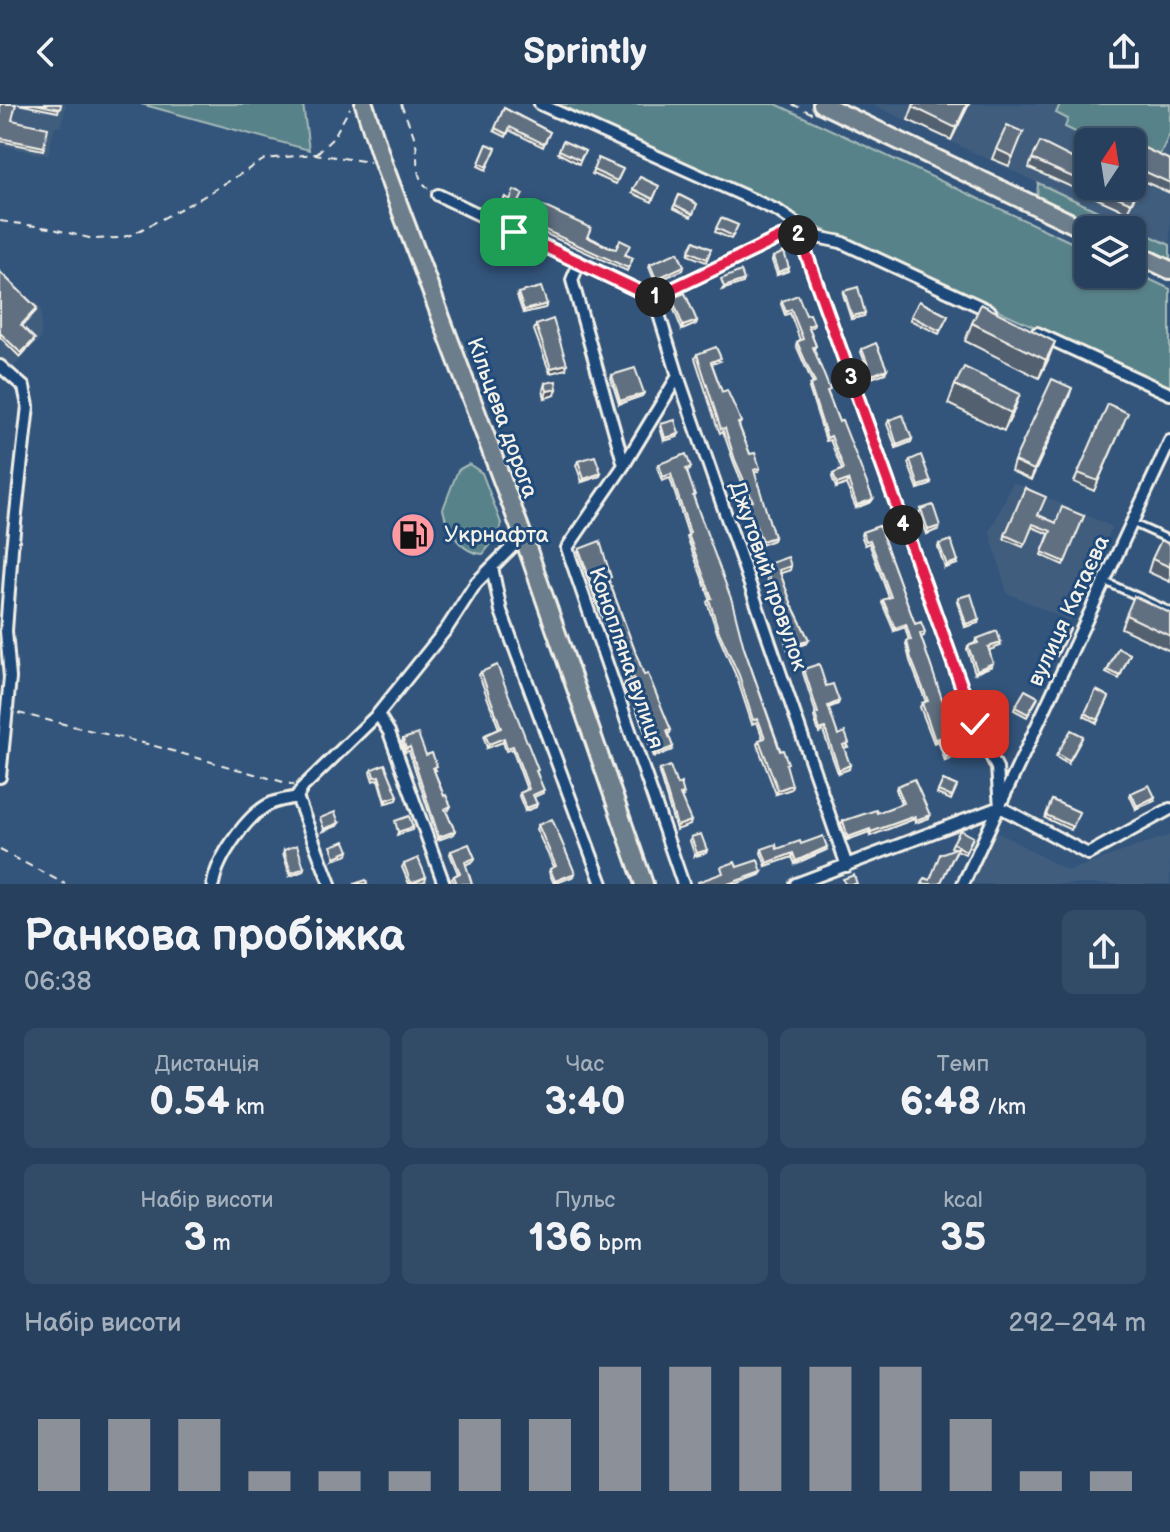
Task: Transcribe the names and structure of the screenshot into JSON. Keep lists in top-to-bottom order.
{
  "streets": {
    "main road": ["Кільцева дорога"],
    "street": ["Джутовий провулок", "вулиця Катаєва", "Конопляна вулиця"]
  },
  "crossings": [
    ["Джутовий провулок", "Конопляна вулиця"]
  ],
  "places": {
    "fuel station": ["Укрнафта"]
  },
  "north": "top",
  "page": {
    "header": "Sprintly",
    "pins": [
      "2",
      "1",
      "3",
      "4"
    ],
    "heading": ["Ранкова пробіжка", "06:38"],
    "stats": [
      ["Дистанція", "0.54 km"],
      ["Час", "3:40"],
      ["Темп", "6:48 /km"],
      ["Набір висоти", "3 m"],
      ["Пульс", "136 bpm"],
      ["kcal", "35"]
    ],
    "chart": ["Набір висоти", "292–294 m"]
  }
}
